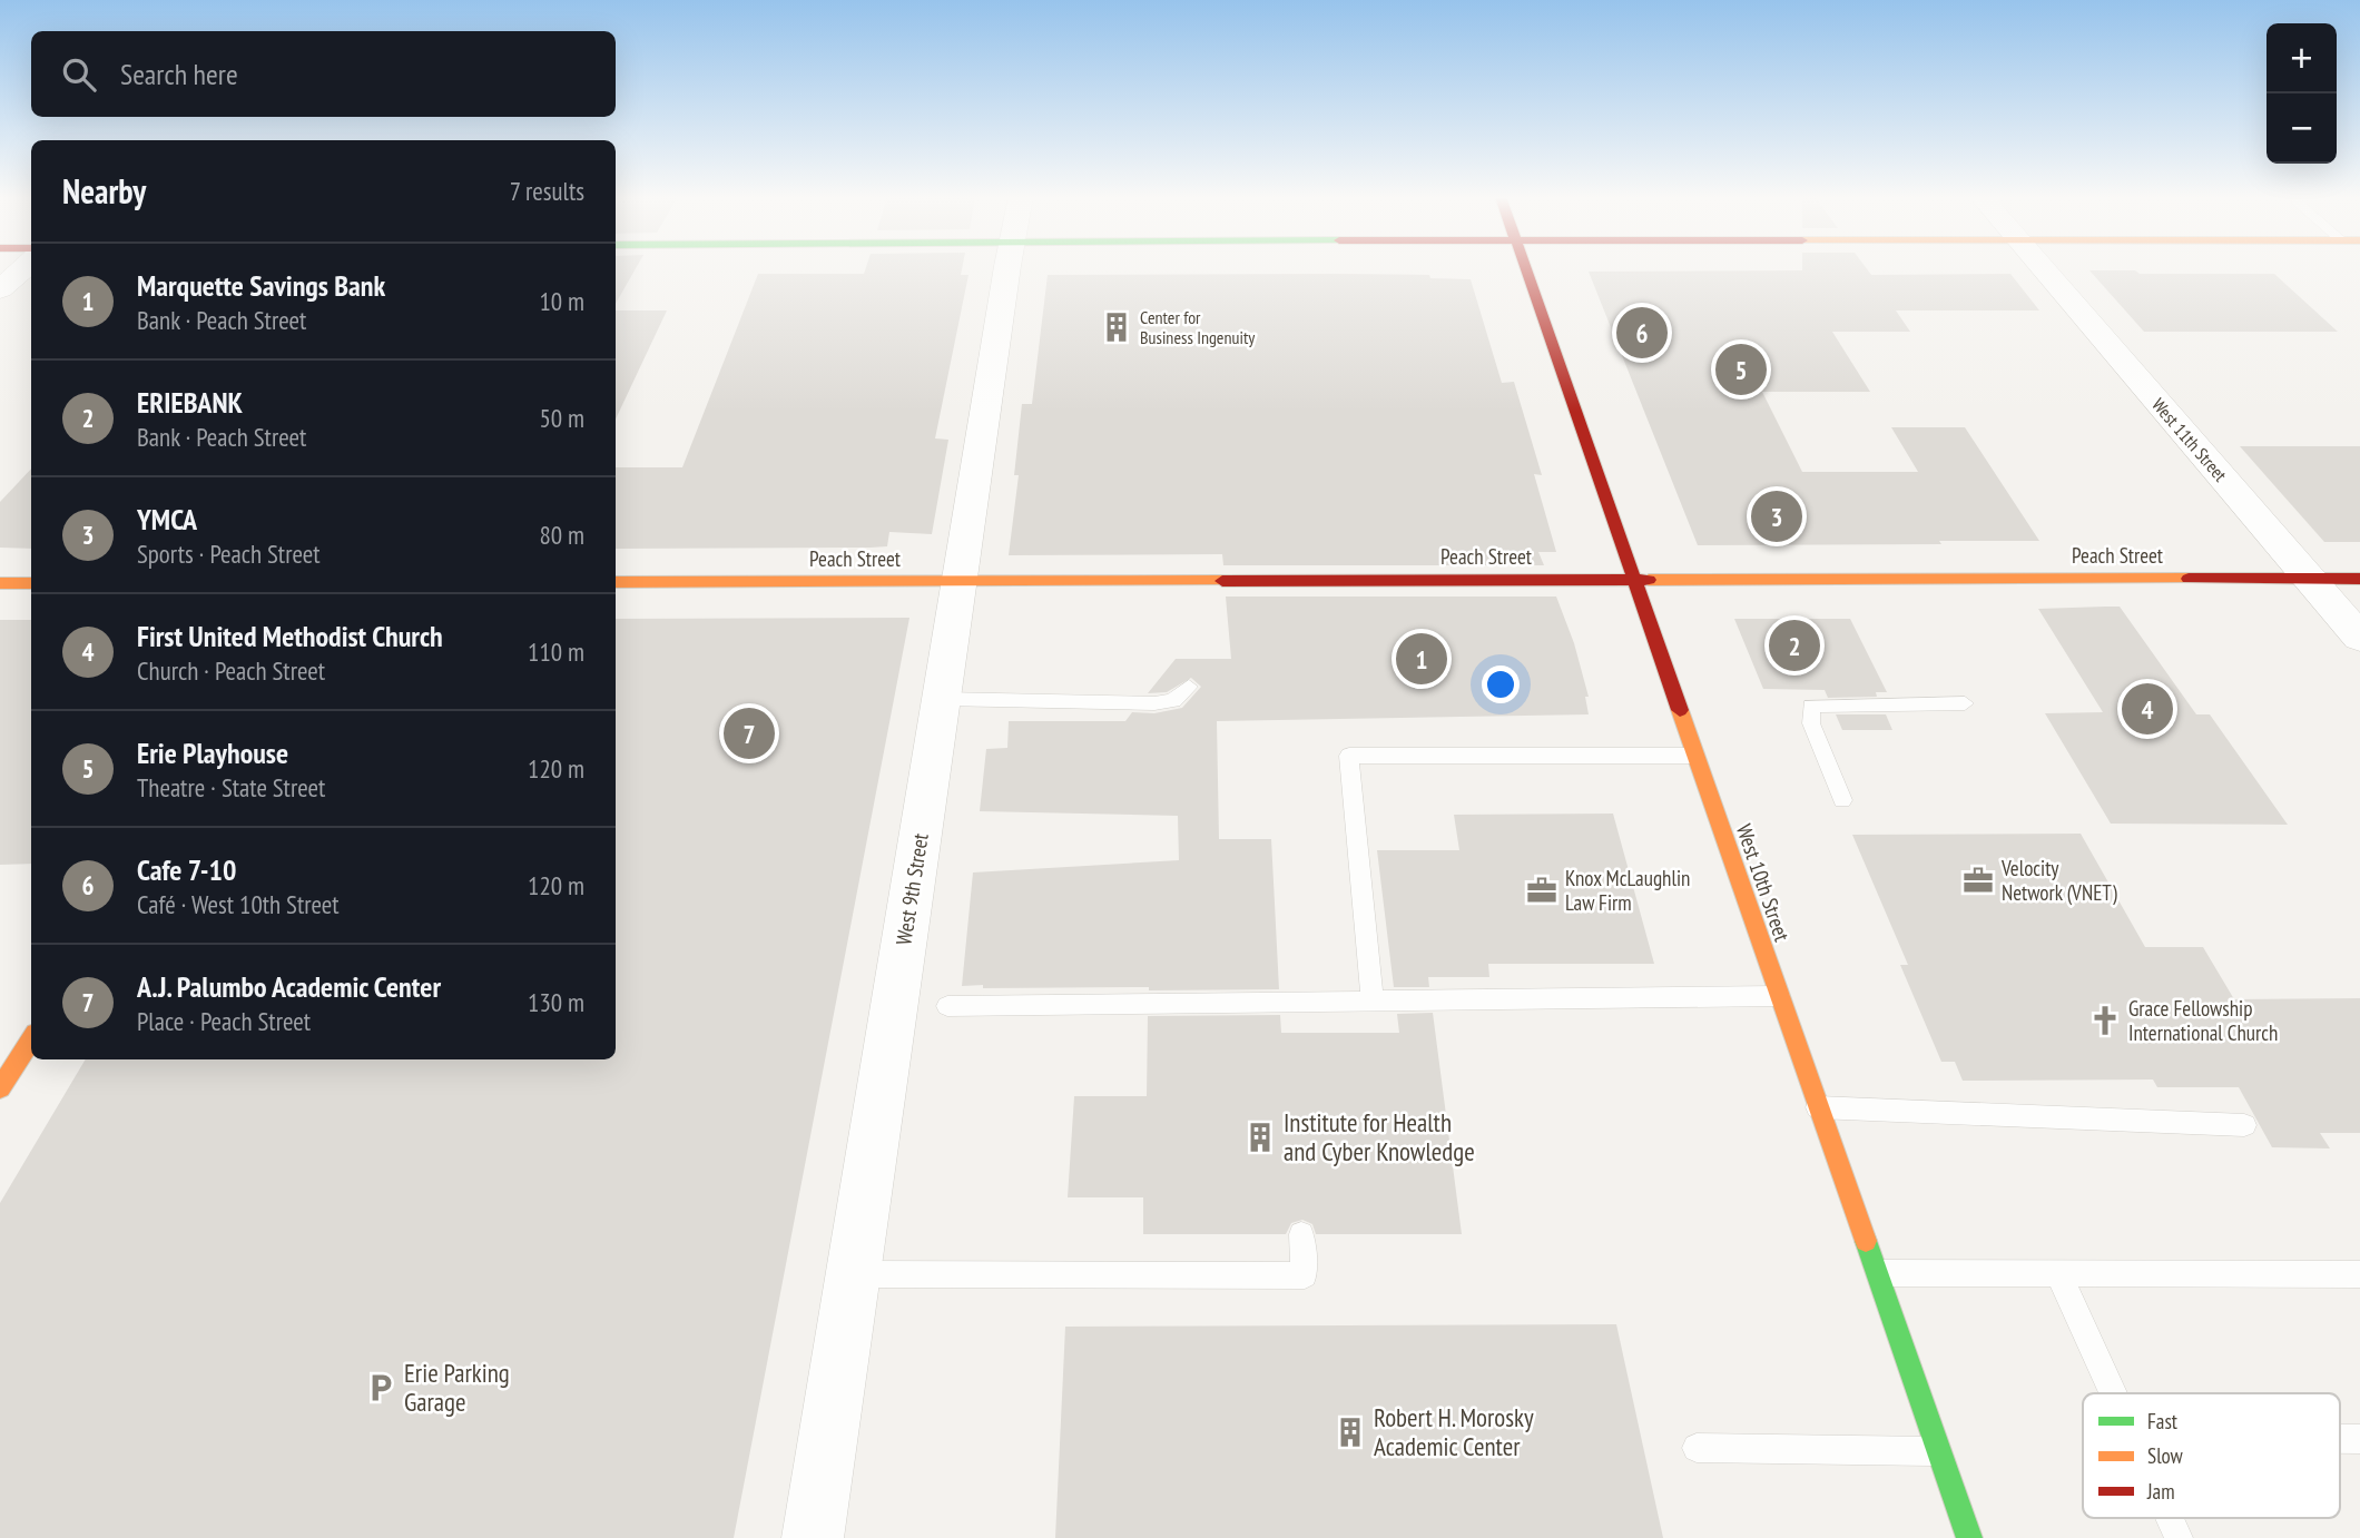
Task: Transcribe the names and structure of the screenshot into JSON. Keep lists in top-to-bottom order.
{
  "streets": {
    "main road": ["Peach Street", "West 10th Street"],
    "street": ["West 11th Street", "West 9th Street"]
  },
  "crossings": [
    ["West 11th Street", "Peach Street"],
    ["Peach Street", "West 10th Street"],
    ["Peach Street", "West 9th Street"]
  ],
  "places": {
    "building": ["Center for Business Ingenuity", "Institute for Health and Cyber Knowledge", "Robert H. Morosky Academic Center"],
    "office": ["Velocity Network (VNET)", "Knox McLaughlin Law Firm"],
    "church": ["Grace Fellowship International Church"],
    "parking": ["Erie Parking Garage"]
  },
  "legend": ["Fast", "Slow", "Jam"],
  "page": {
    "map_buttons": ["+", "−"],
    "search": "Search here",
    "heading": ["Nearby", "7 results"],
    "list": [
      {
        "mark": "1",
        "name": "Marquette Savings Bank",
        "note": "Bank · Peach Street",
        "value": "10 m"
      },
      {
        "mark": "2",
        "name": "ERIEBANK",
        "note": "Bank · Peach Street",
        "value": "50 m"
      },
      {
        "mark": "3",
        "name": "YMCA",
        "note": "Sports · Peach Street",
        "value": "80 m"
      },
      {
        "mark": "4",
        "name": "First United Methodist Church",
        "note": "Church · Peach Street",
        "value": "110 m"
      },
      {
        "mark": "5",
        "name": "Erie Playhouse",
        "note": "Theatre · State Street",
        "value": "120 m"
      },
      {
        "mark": "6",
        "name": "Cafe 7-10",
        "note": "Café · West 10th Street",
        "value": "120 m"
      },
      {
        "mark": "7",
        "name": "A.J. Palumbo Academic Center",
        "note": "Place · Peach Street",
        "value": "130 m"
      }
    ],
    "pins": [
      "6",
      "5",
      "3",
      "2",
      "1",
      "4",
      "7"
    ]
  }
}
